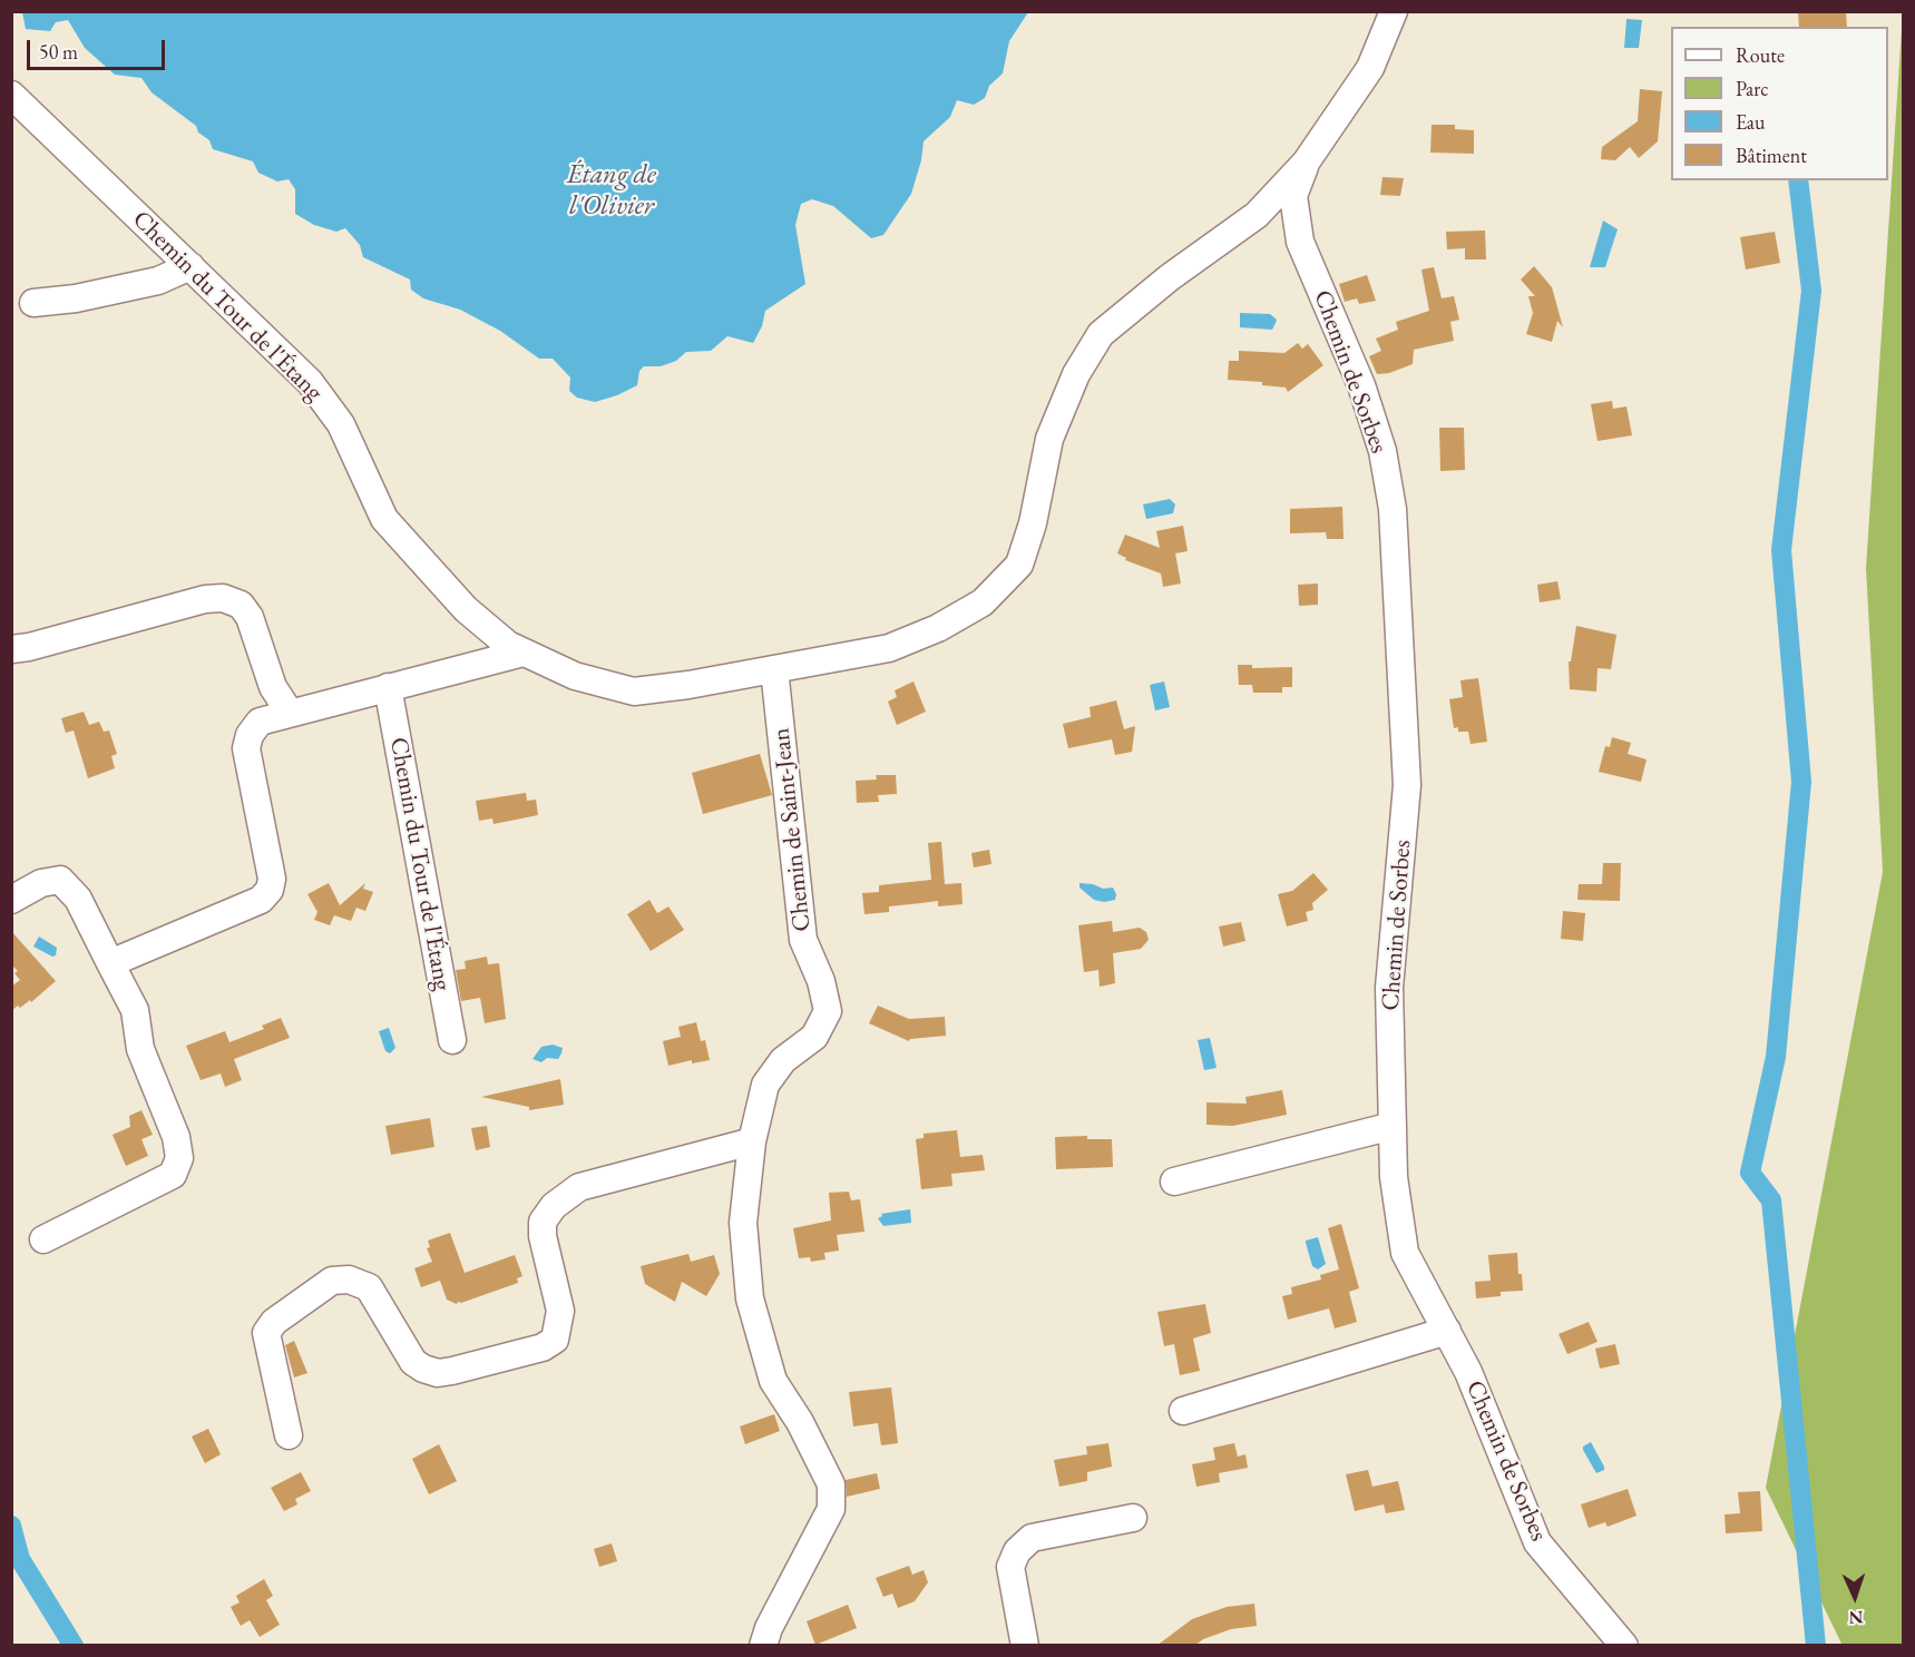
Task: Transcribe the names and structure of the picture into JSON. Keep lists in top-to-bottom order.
{
  "streets": {
    "street": ["Chemin du Tour de l'Étang", "Chemin de Sorbes", "Chemin de Saint-Jean"]
  },
  "crossings": [
    ["Chemin du Tour de l'Étang", "Chemin de Sorbes"],
    ["Chemin du Tour de l'Étang", "Chemin de Saint-Jean"]
  ],
  "water": ["Étang de l'Olivier"],
  "legend": [
    "Route",
    "Parc",
    "Eau",
    "Bâtiment"
  ],
  "scale_bar": "50 m",
  "north": "bottom"
}
